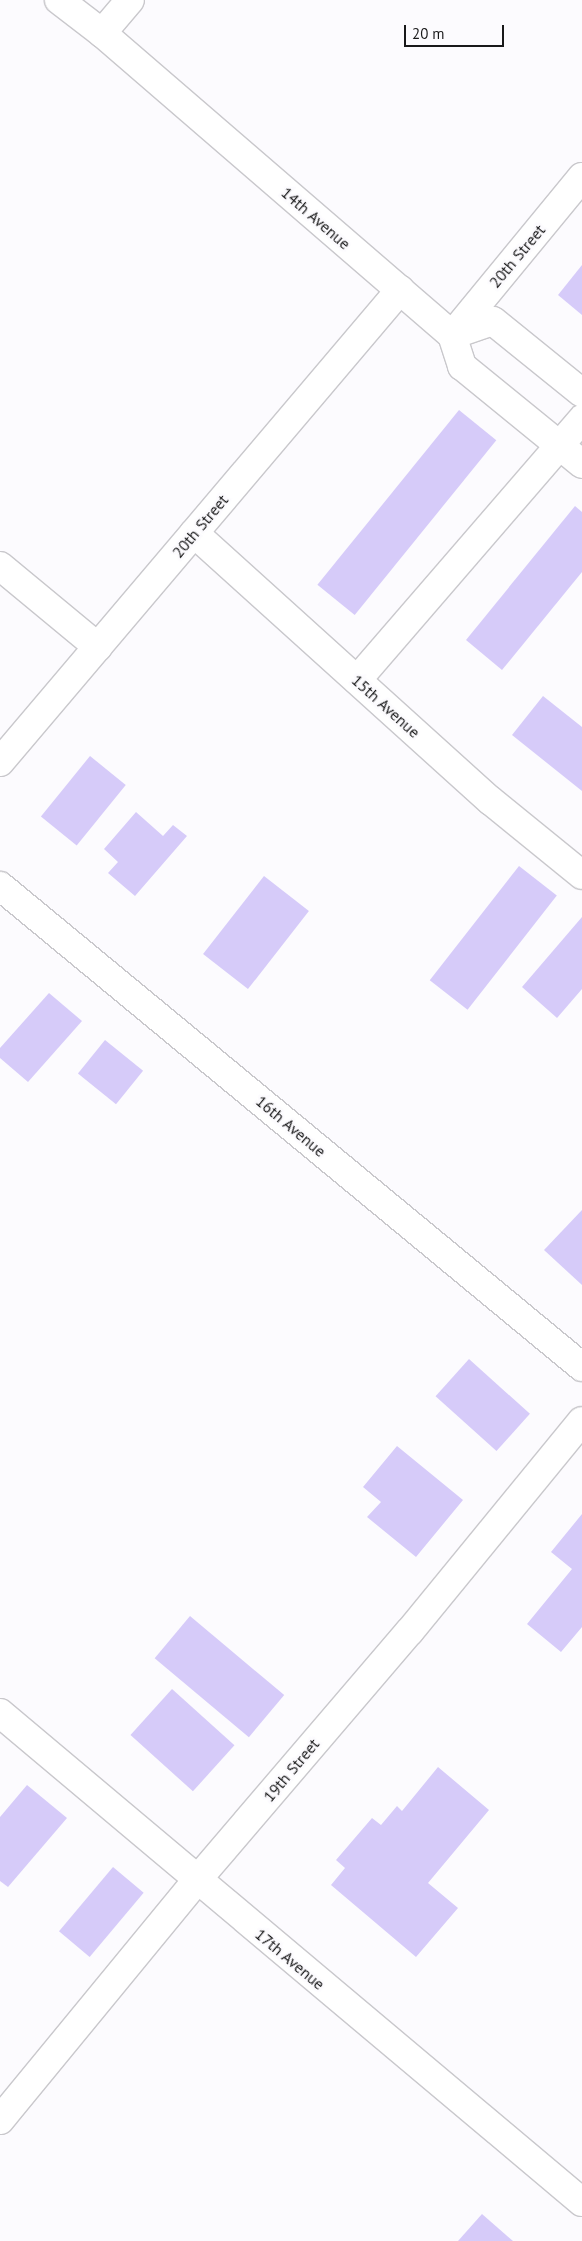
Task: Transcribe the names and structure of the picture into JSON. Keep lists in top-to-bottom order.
{
  "streets": {
    "street": [
      "14th Avenue",
      "20th Street",
      "15th Avenue",
      "16th Avenue",
      "19th Street",
      "17th Avenue"
    ]
  },
  "crossings": [
    ["14th Avenue", "20th Street"],
    ["20th Street", "15th Avenue"],
    ["19th Street", "17th Avenue"]
  ],
  "scale_bar": "20 m"
}
